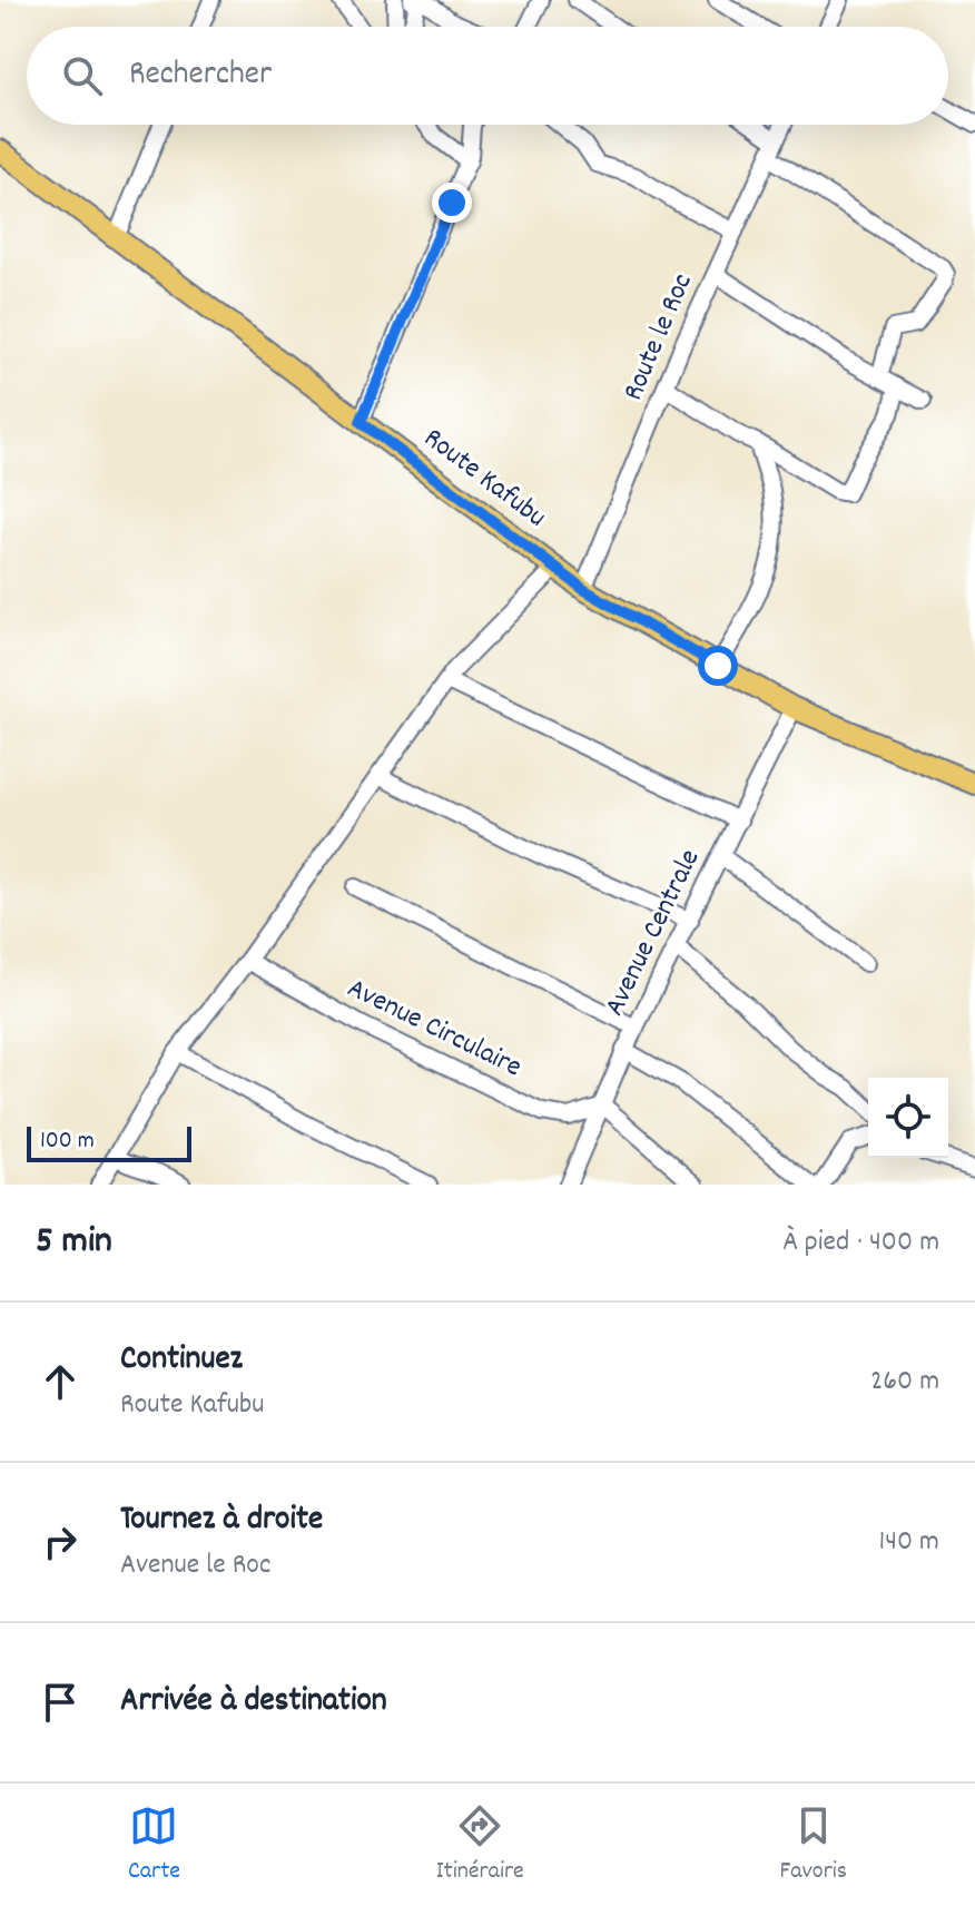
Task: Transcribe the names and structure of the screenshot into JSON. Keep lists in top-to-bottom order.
{
  "streets": {
    "main road": ["Route Kafubu"],
    "street": ["Route le Roc", "Avenue Centrale", "Avenue Circulaire"]
  },
  "crossings": [
    ["Route le Roc", "Route Kafubu"],
    ["Route Kafubu", "Avenue Centrale"],
    ["Avenue Centrale", "Avenue Circulaire"]
  ],
  "scale_bar": "100 m",
  "page": {
    "search": "Rechercher",
    "scale": "100 m",
    "heading": ["5 min", "À pied · 400 m"],
    "list": [
      ["Continuez", "Route Kafubu", "260 m"],
      ["Tournez à droite", "Avenue le Roc", "140 m"],
      "Arrivée à destination"
    ],
    "nav": ["Carte", "Itinéraire", "Favoris"]
  }
}
